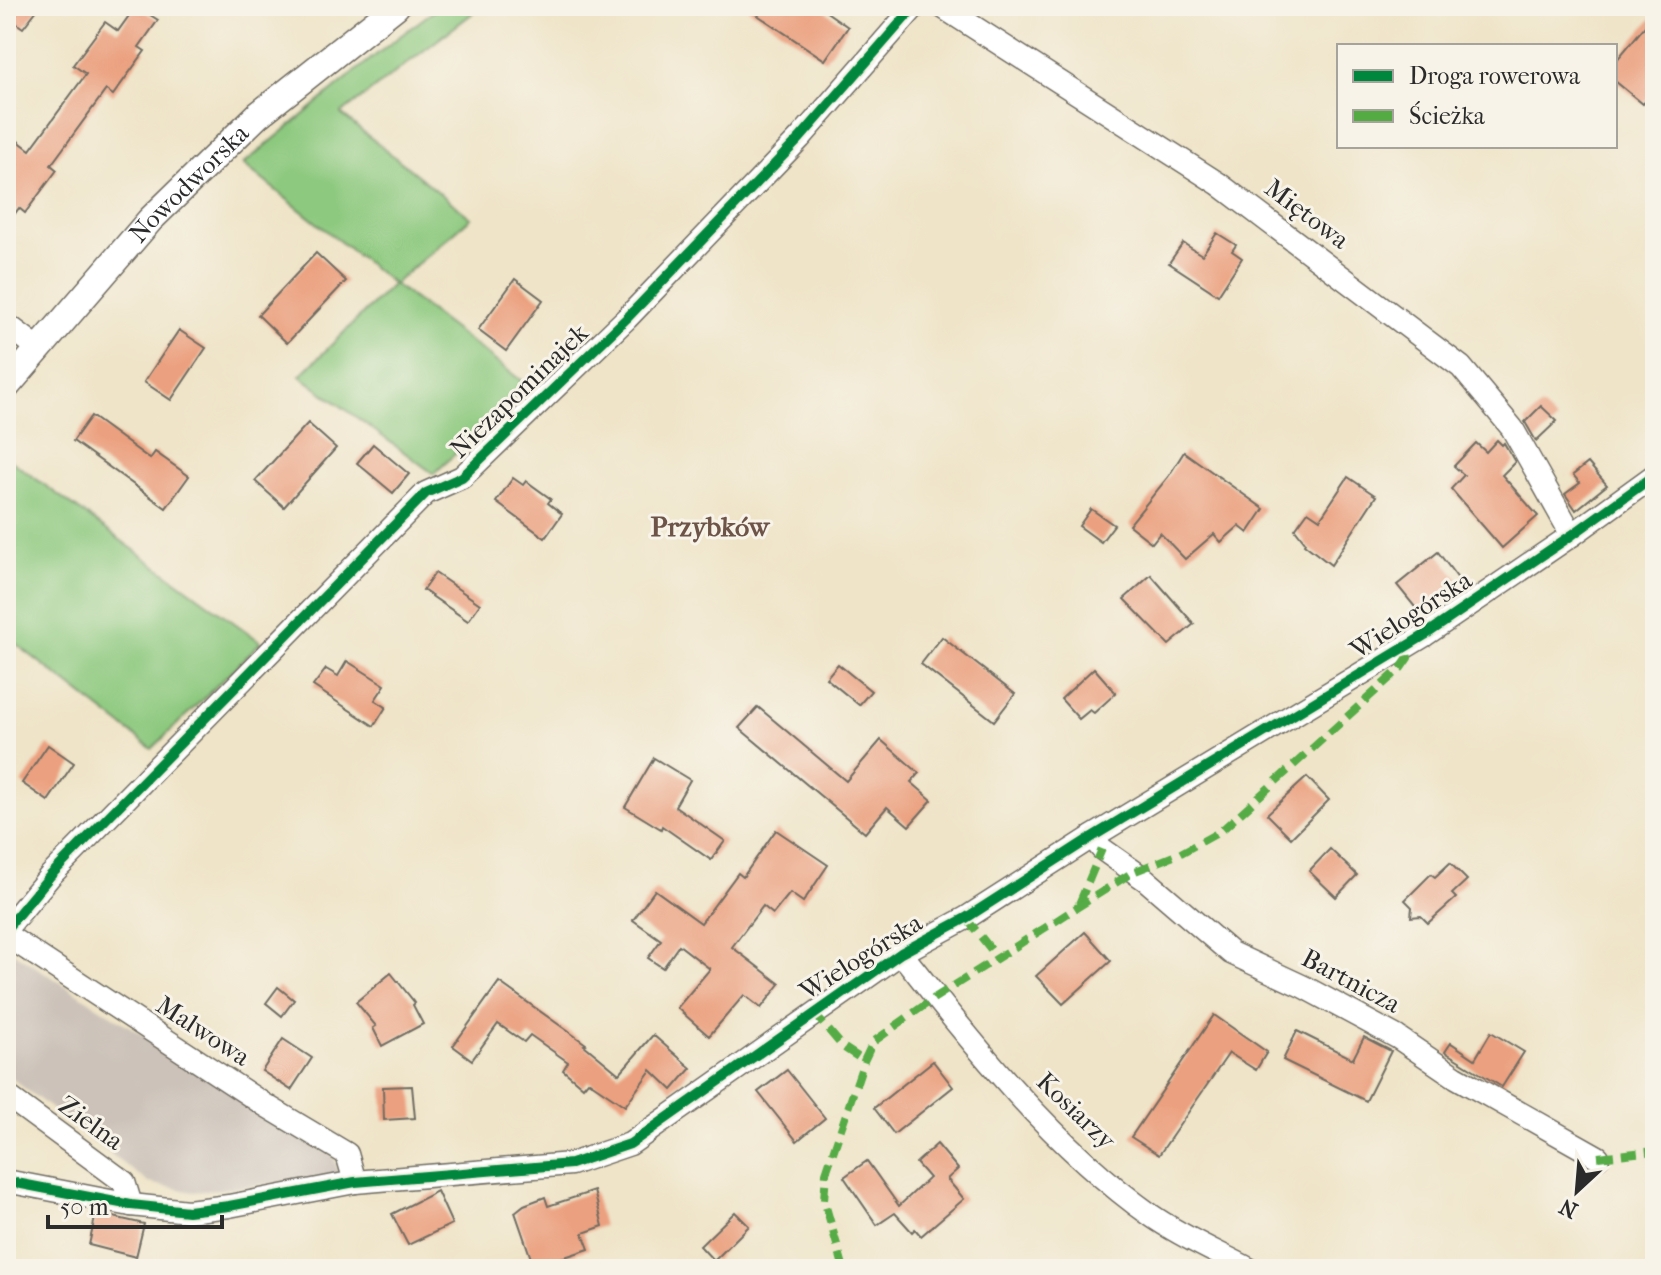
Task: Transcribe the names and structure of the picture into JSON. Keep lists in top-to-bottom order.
{
  "streets": {
    "street": [
      "Nowodworska",
      "Miętowa",
      "Niezapominajek",
      "Wielogórska",
      "Bartnicza",
      "Malwowa",
      "Kosiarzy",
      "Zielna"
    ]
  },
  "crossings": [
    ["Miętowa", "Wielogórska"],
    ["Wielogórska", "Bartnicza"],
    ["Wielogórska", "Malwowa"],
    ["Wielogórska", "Kosiarzy"],
    ["Wielogórska", "Zielna"]
  ],
  "districts": ["Przybków"],
  "legend": ["Droga rowerowa", "Ścieżka"],
  "scale_bar": "50 m",
  "north": "bottom left"
}
